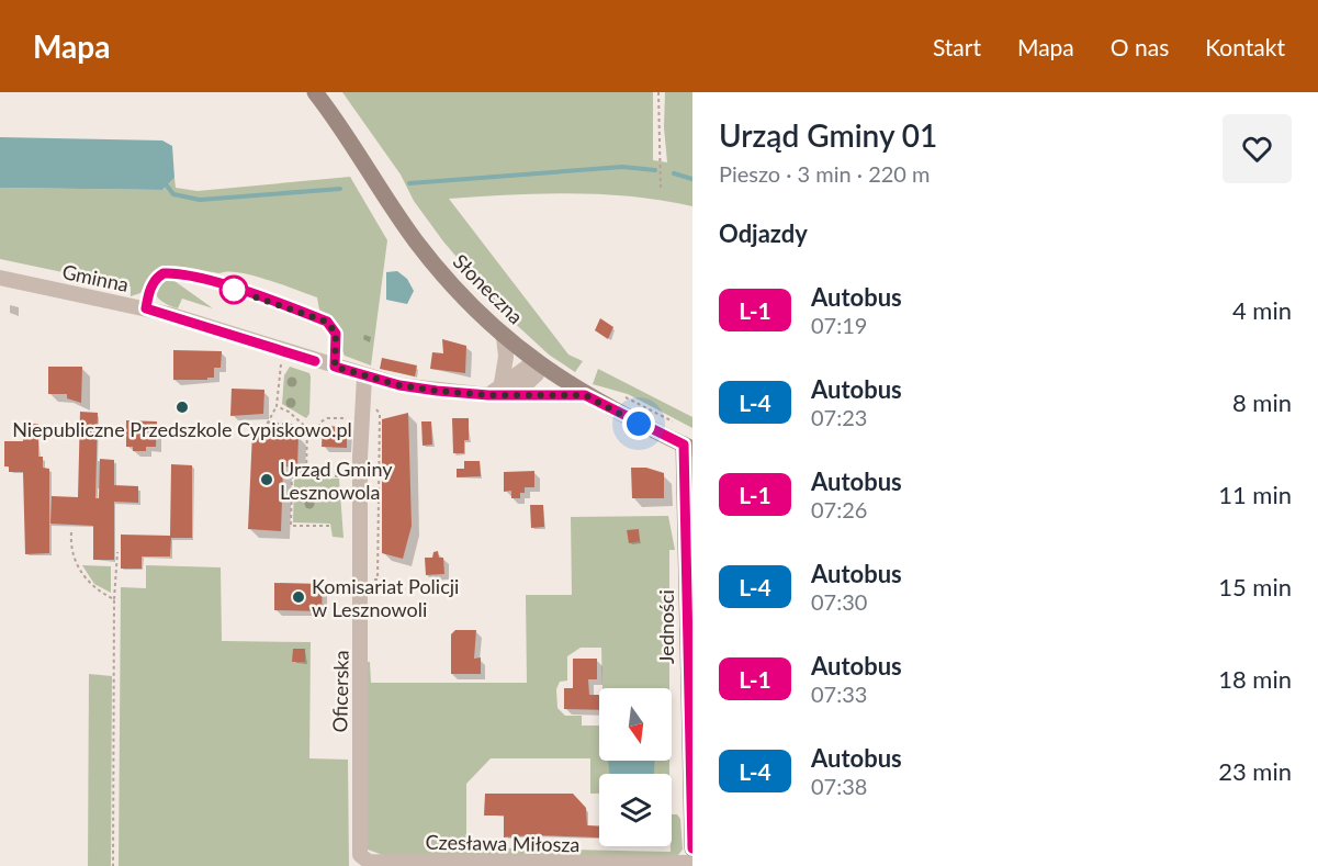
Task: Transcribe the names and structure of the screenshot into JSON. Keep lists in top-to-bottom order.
{
  "streets": {
    "main road": ["Słoneczna", "Jedności"],
    "street": ["Gminna", "Oficerska", "Czesława Miłosza"]
  },
  "crossings": [
    ["Gminna", "Słoneczna"],
    ["Gminna", "Oficerska"],
    ["Słoneczna", "Jedności"],
    ["Oficerska", "Czesława Miłosza"]
  ],
  "places": ["Niepubliczne Przedszkole Cypiskowo.pl", "Urząd Gminy Lesznowola", "Komisariat Policji w Lesznowoli"],
  "lines": ["bus line L-1"],
  "north": "bottom",
  "page": {
    "header": "Mapa",
    "nav": [
      "Start",
      "Mapa",
      "O nas",
      "Kontakt"
    ],
    "heading": [
      ["Urząd Gminy 01", "Pieszo · 3 min · 220 m"],
      "Odjazdy"
    ],
    "list": [
      {
        "mark": "L-1",
        "name": "Autobus",
        "note": "07:19",
        "value": "4 min"
      },
      {
        "mark": "L-4",
        "name": "Autobus",
        "note": "07:23",
        "value": "8 min"
      },
      {
        "mark": "L-1",
        "name": "Autobus",
        "note": "07:26",
        "value": "11 min"
      },
      {
        "mark": "L-4",
        "name": "Autobus",
        "note": "07:30",
        "value": "15 min"
      },
      {
        "mark": "L-1",
        "name": "Autobus",
        "note": "07:33",
        "value": "18 min"
      },
      {
        "mark": "L-4",
        "name": "Autobus",
        "note": "07:38",
        "value": "23 min"
      }
    ]
  }
}
